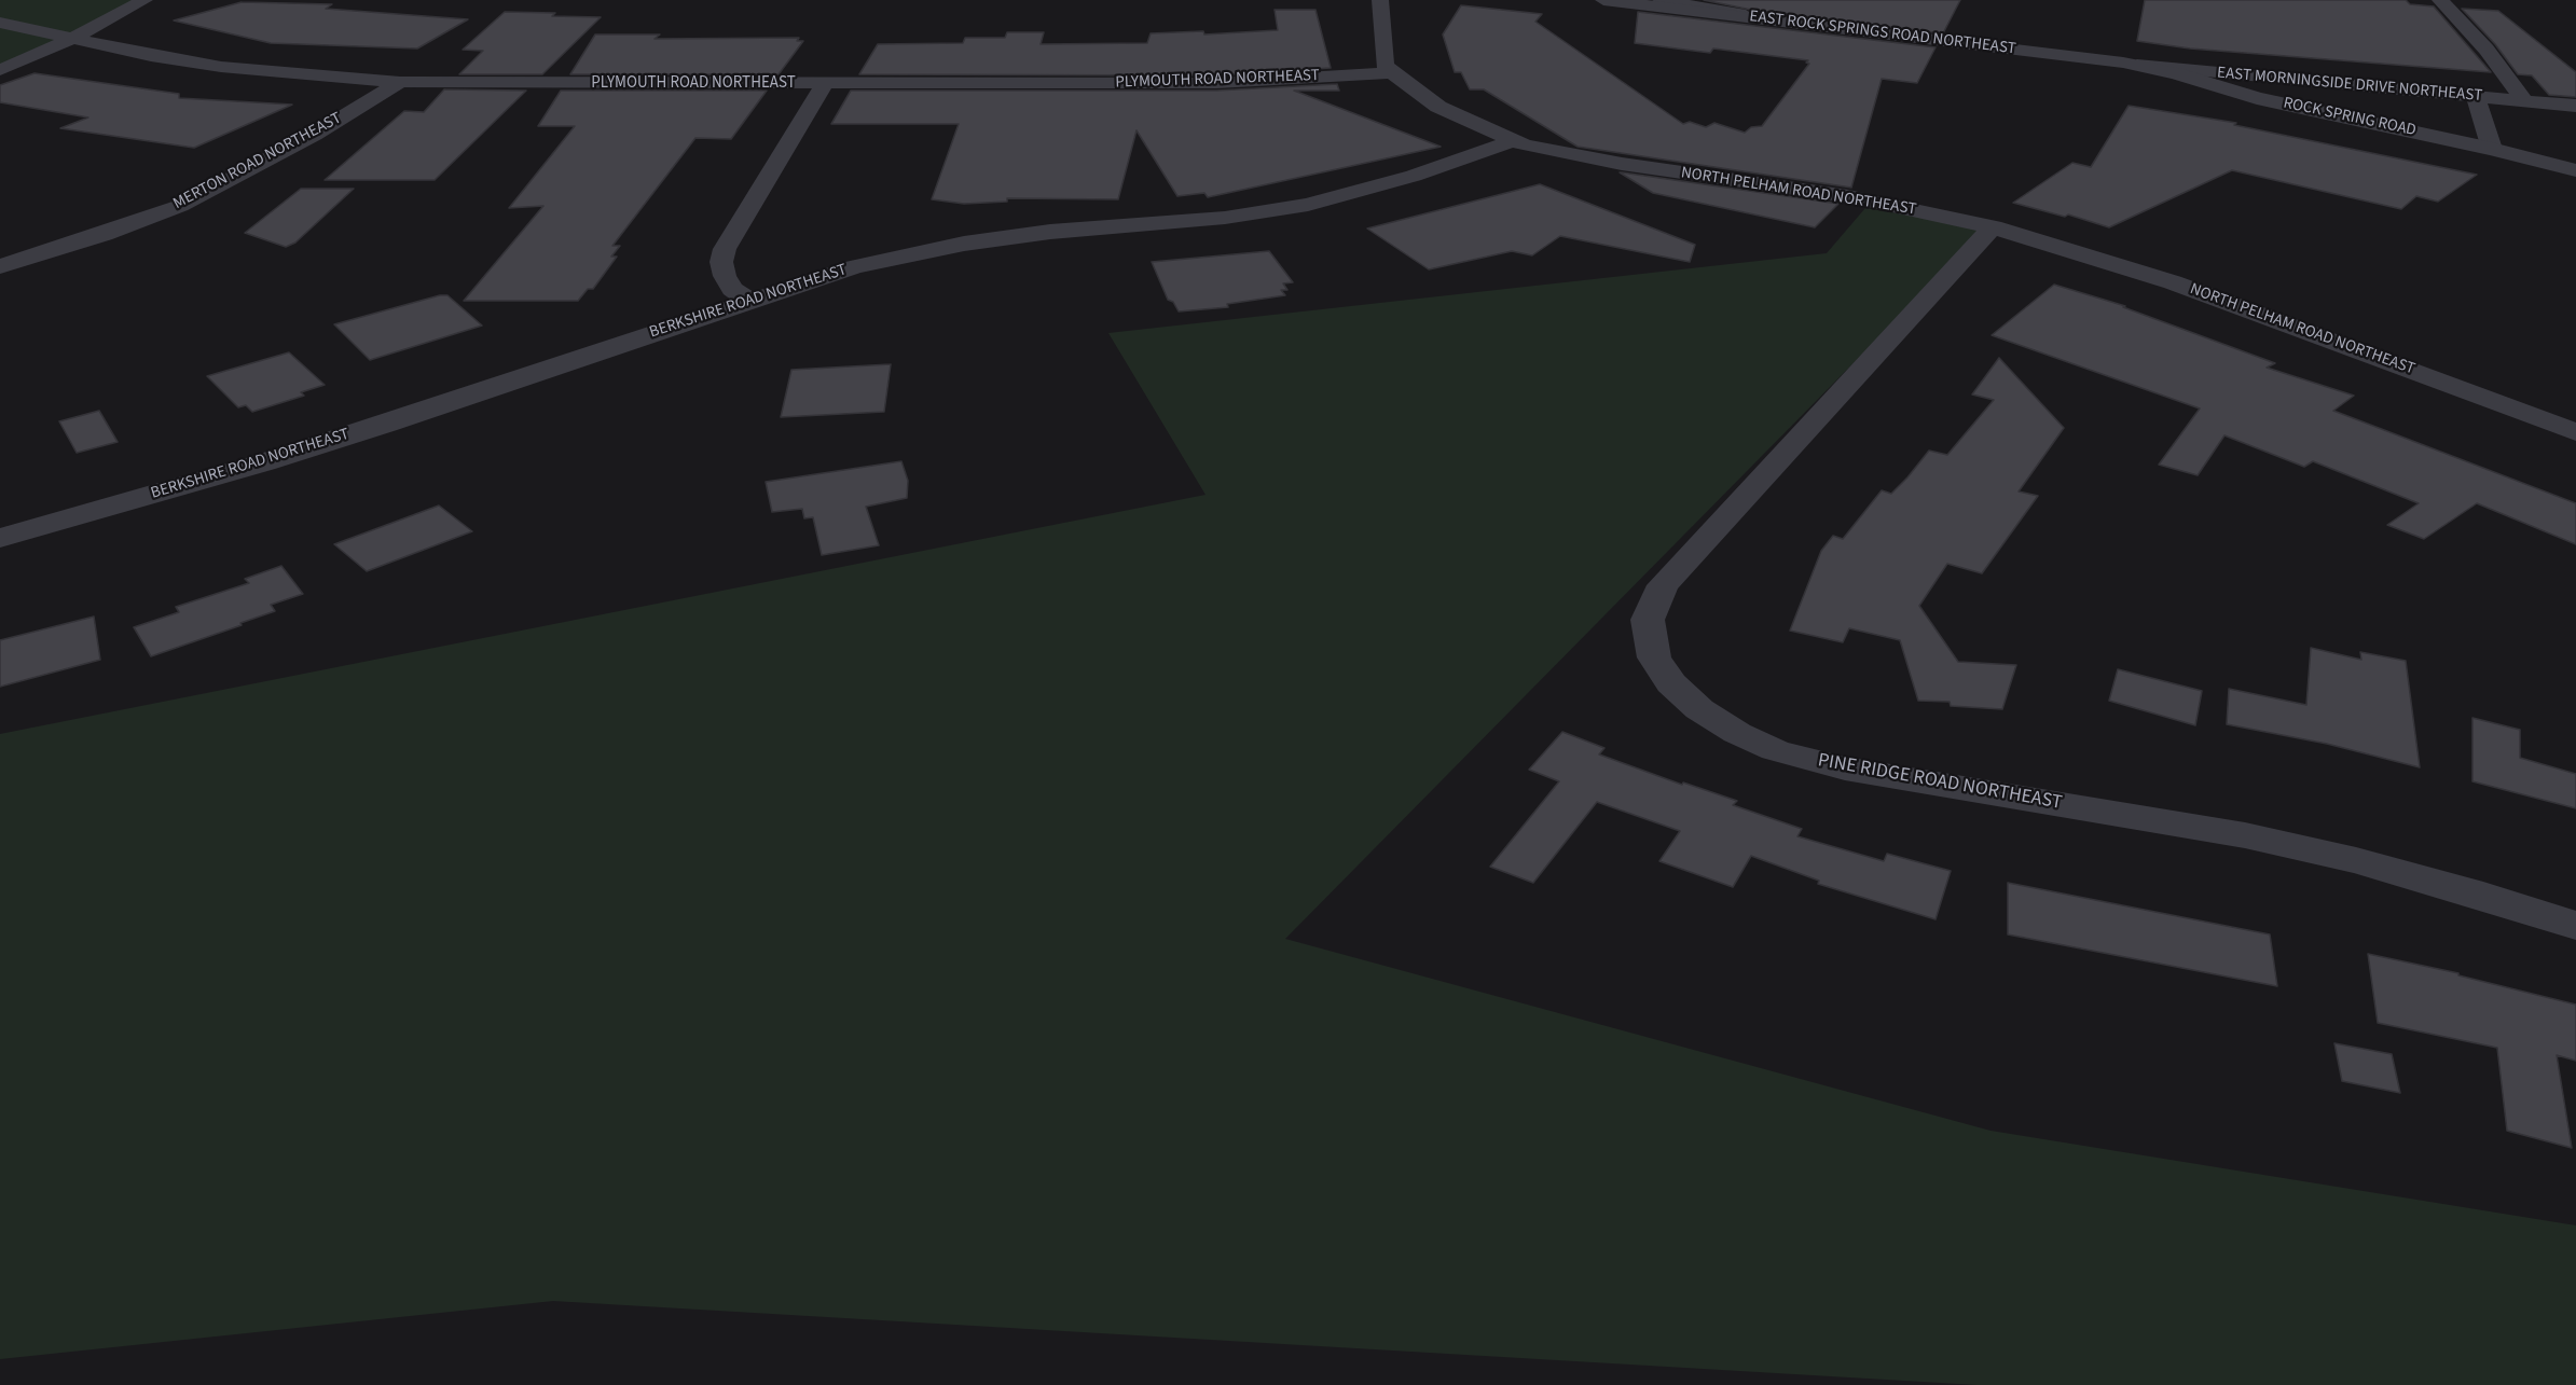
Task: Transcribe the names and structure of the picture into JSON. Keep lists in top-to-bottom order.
{
  "streets": {
    "street": [
      "EAST ROCK SPRINGS ROAD NORTHEAST",
      "PLYMOUTH ROAD NORTHEAST",
      "EAST MORNINGSIDE DRIVE NORTHEAST",
      "ROCK SPRING ROAD",
      "MERTON ROAD NORTHEAST",
      "NORTH PELHAM ROAD NORTHEAST",
      "BERKSHIRE ROAD NORTHEAST",
      "PINE RIDGE ROAD NORTHEAST"
    ]
  },
  "crossings": [
    ["EAST ROCK SPRINGS ROAD NORTHEAST", "EAST MORNINGSIDE DRIVE NORTHEAST"],
    ["EAST ROCK SPRINGS ROAD NORTHEAST", "ROCK SPRING ROAD"],
    ["PLYMOUTH ROAD NORTHEAST", "MERTON ROAD NORTHEAST"],
    ["PLYMOUTH ROAD NORTHEAST", "NORTH PELHAM ROAD NORTHEAST"],
    ["EAST MORNINGSIDE DRIVE NORTHEAST", "ROCK SPRING ROAD"],
    ["NORTH PELHAM ROAD NORTHEAST", "BERKSHIRE ROAD NORTHEAST"],
    ["NORTH PELHAM ROAD NORTHEAST", "PINE RIDGE ROAD NORTHEAST"]
  ]
}
